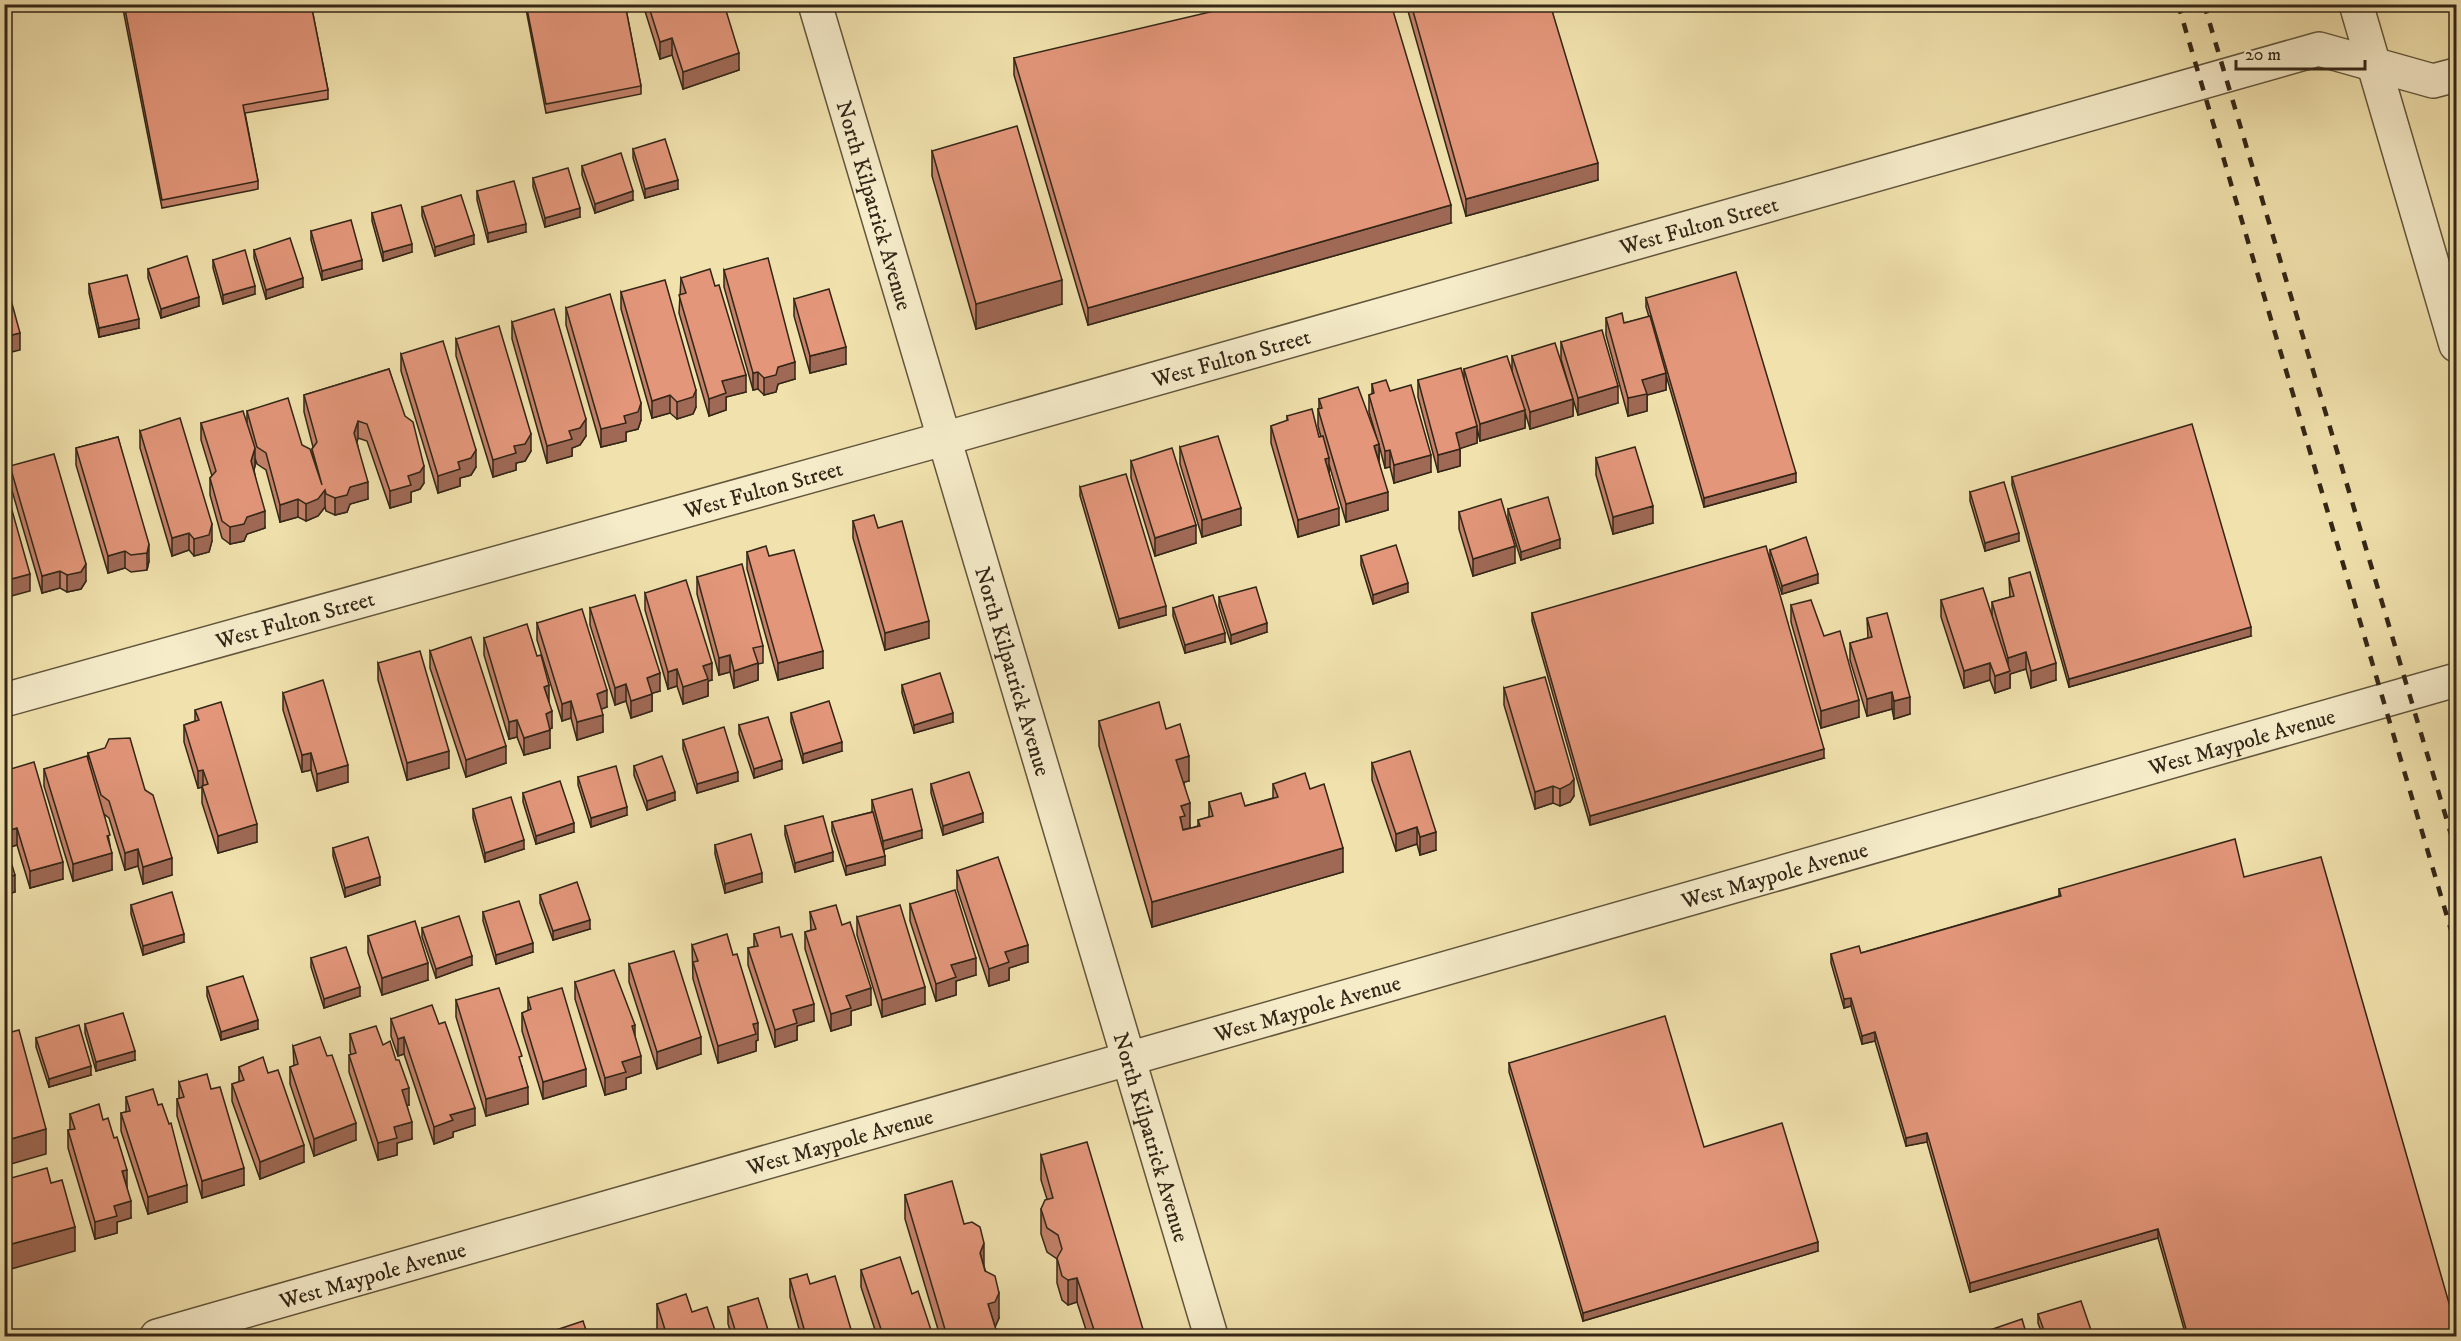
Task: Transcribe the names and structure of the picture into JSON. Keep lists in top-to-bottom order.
{
  "streets": {
    "street": ["North Kilpatrick Avenue", "West Fulton Street", "West Maypole Avenue"]
  },
  "crossings": [
    ["North Kilpatrick Avenue", "West Fulton Street"],
    ["North Kilpatrick Avenue", "West Maypole Avenue"]
  ],
  "scale_bar": "20 m"
}
